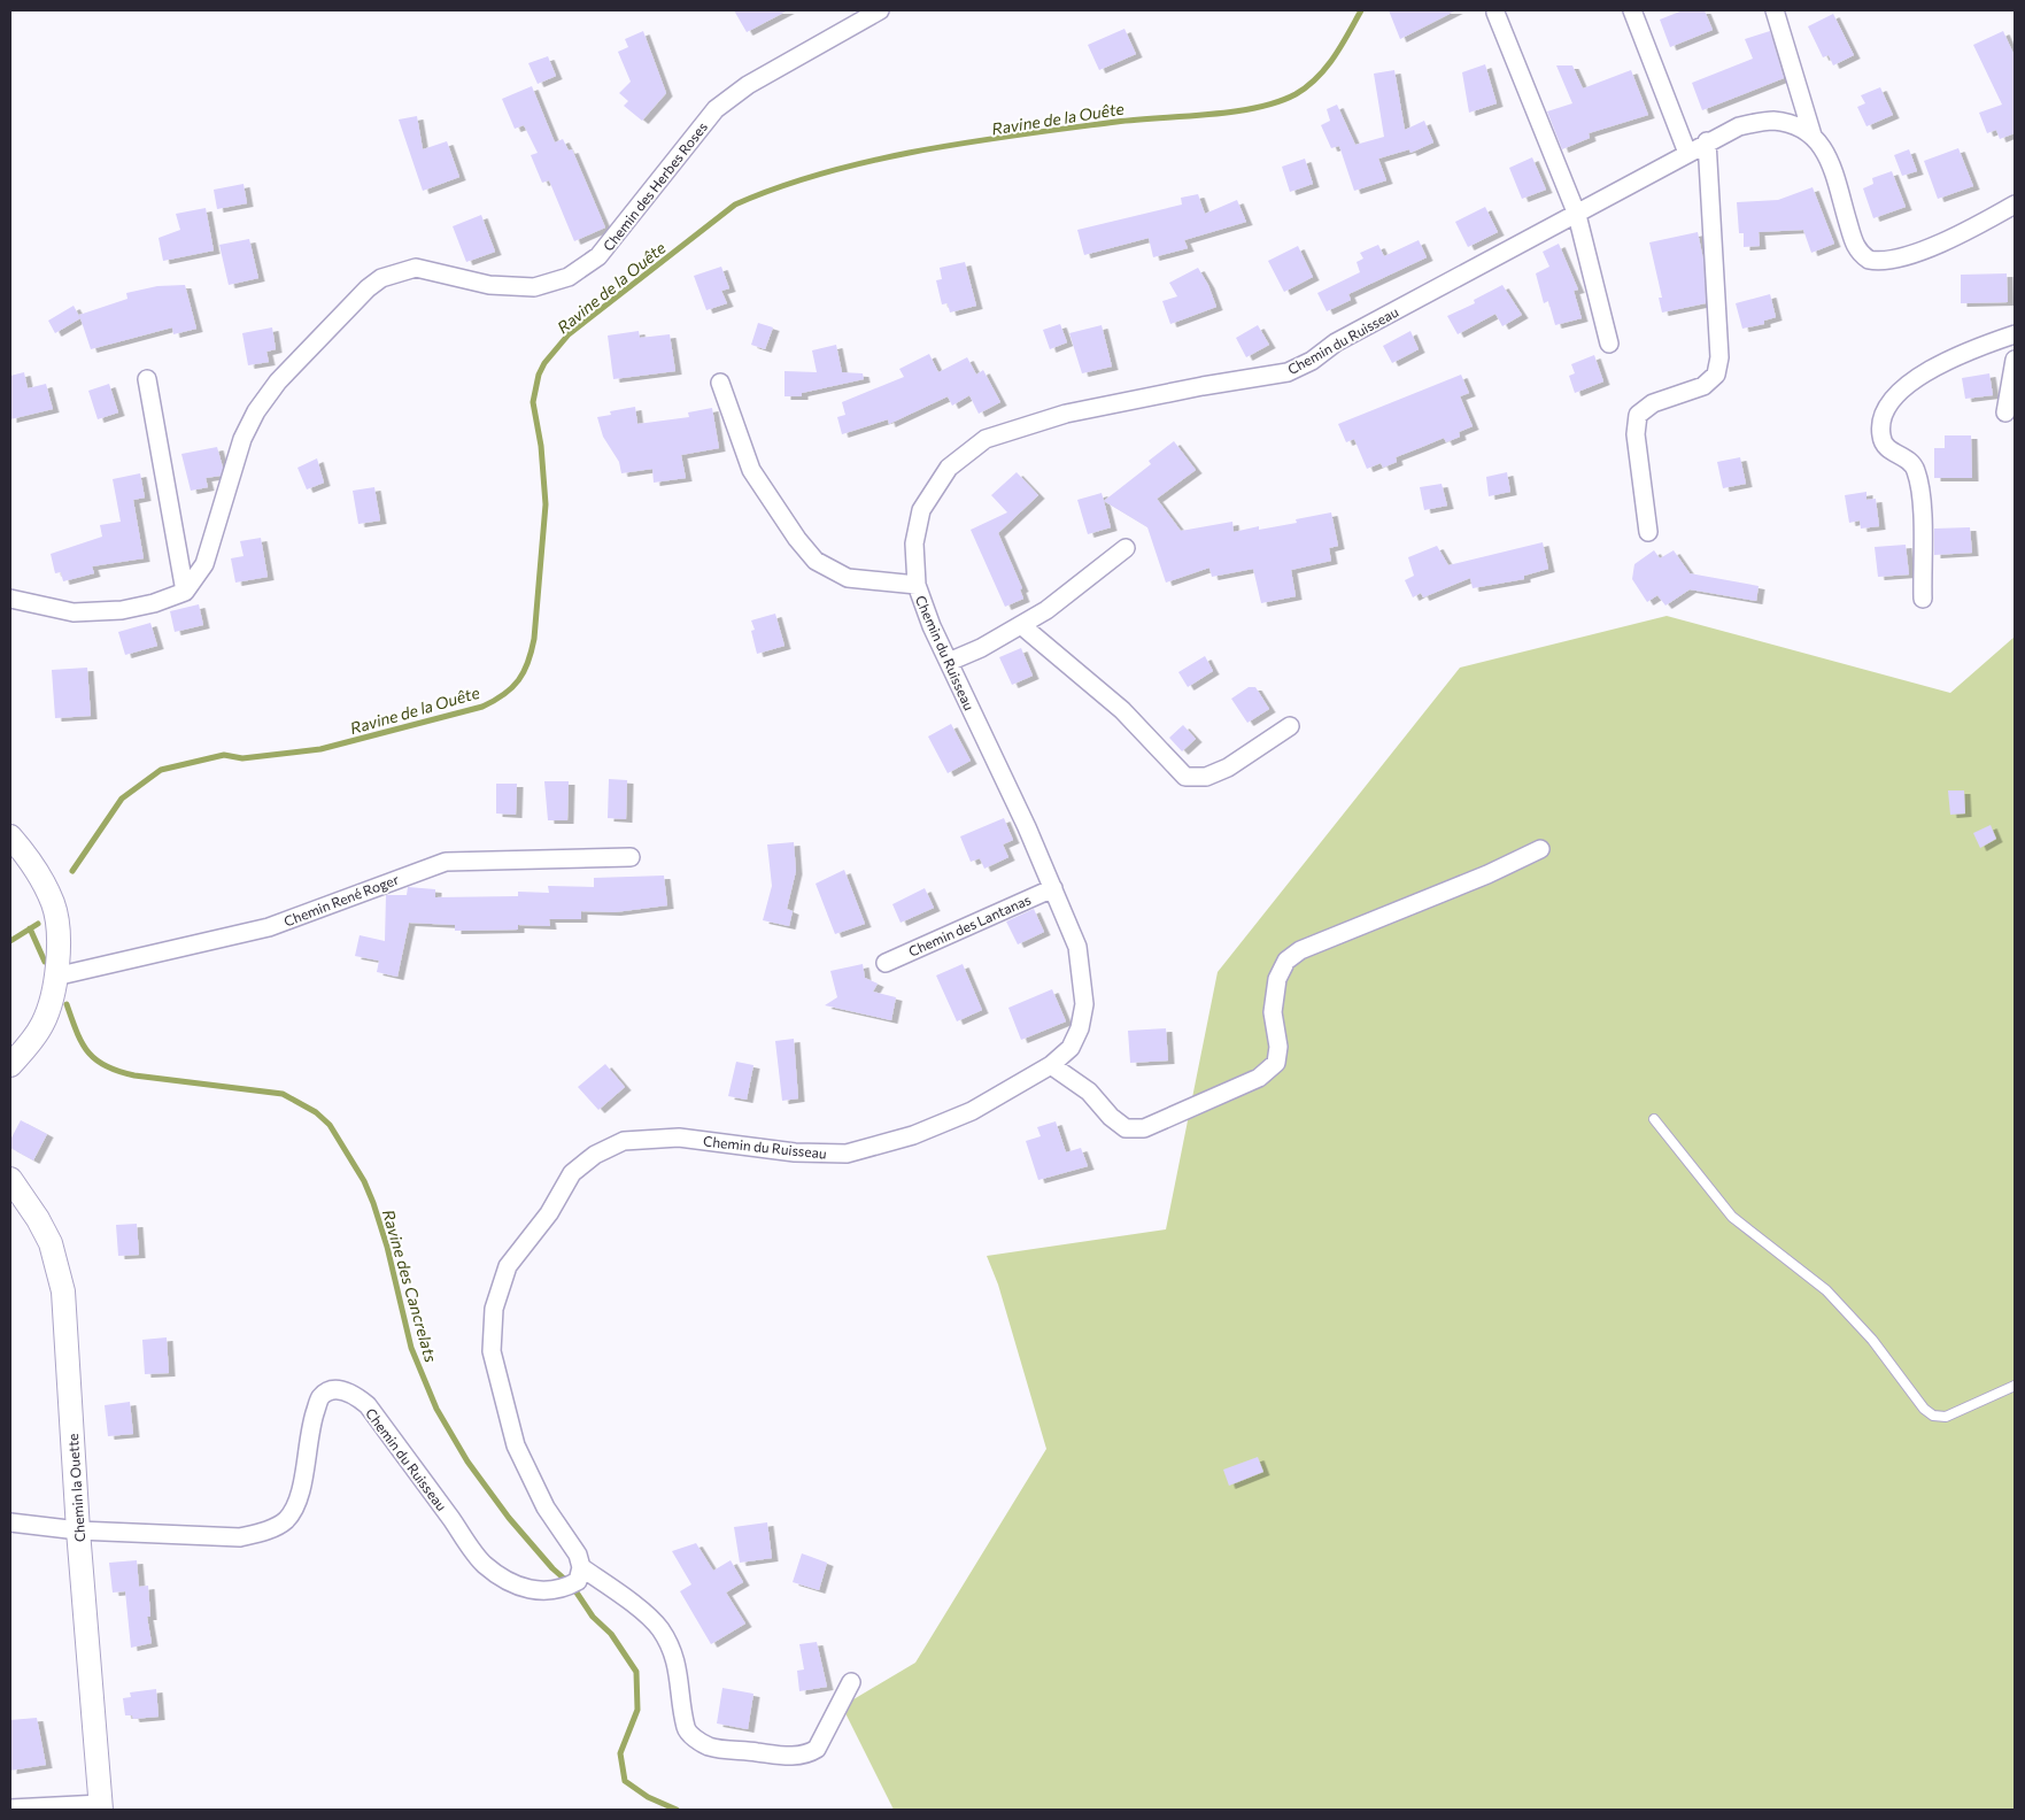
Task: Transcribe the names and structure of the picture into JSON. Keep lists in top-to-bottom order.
{
  "streets": {
    "street": [
      "Chemin des Herbes Roses",
      "Chemin du Ruisseau",
      "Chemin René Roger",
      "Chemin des Lantanas",
      "Chemin la Ouette"
    ]
  },
  "crossings": [
    ["Chemin du Ruisseau", "Chemin des Lantanas"],
    ["Chemin du Ruisseau", "Chemin la Ouette"]
  ],
  "water": ["Ravine de la Ouête", "Ravine des Cancrelats"]
}
